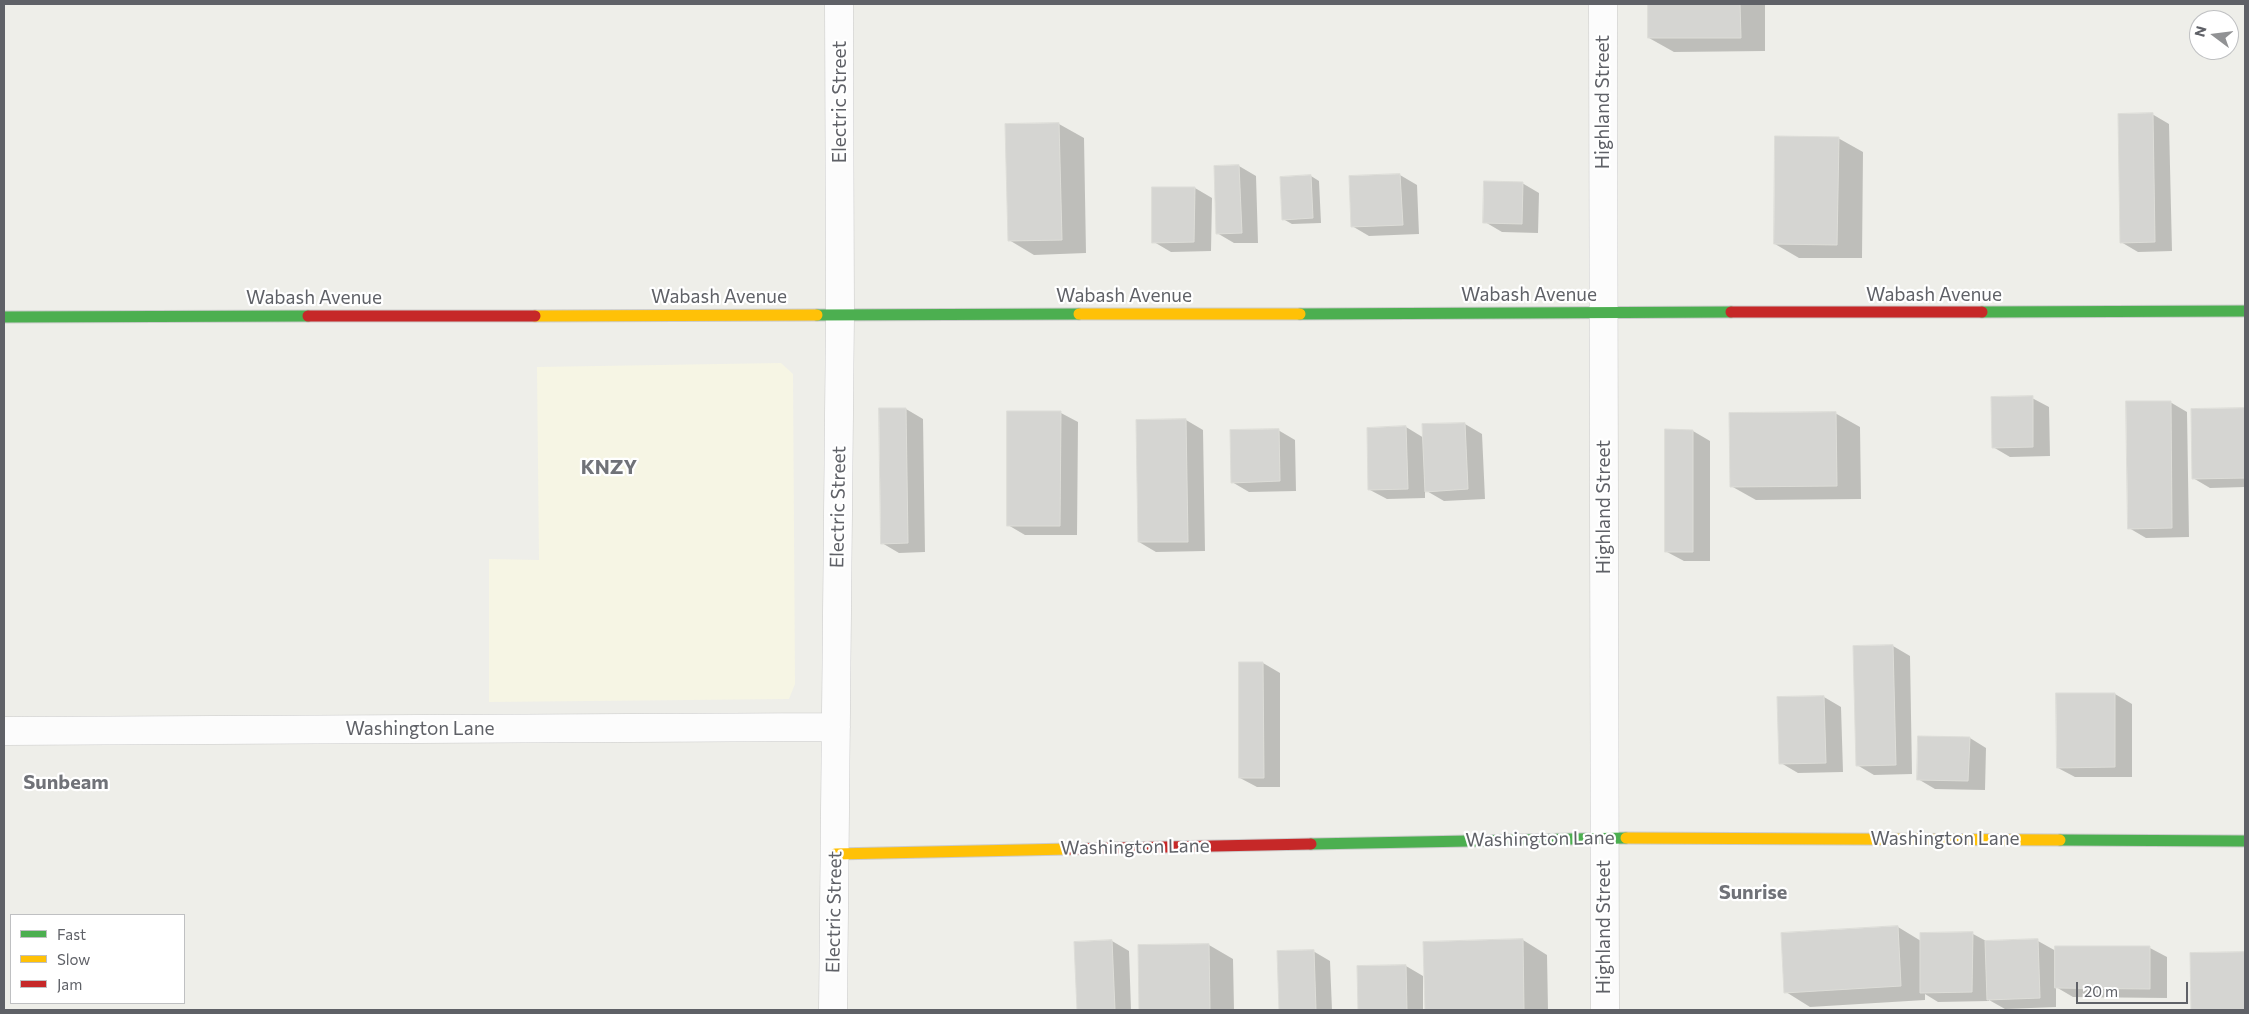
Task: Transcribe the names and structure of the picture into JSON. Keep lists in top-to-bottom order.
{
  "streets": {
    "street": [
      "Electric Street",
      "Highland Street",
      "Wabash Avenue",
      "Washington Lane"
    ]
  },
  "crossings": [
    ["Electric Street", "Wabash Avenue"],
    ["Electric Street", "Washington Lane"],
    ["Highland Street", "Wabash Avenue"],
    ["Highland Street", "Washington Lane"]
  ],
  "districts": ["KNZY", "Sunbeam", "Sunrise"],
  "legend": ["Fast", "Slow", "Jam"],
  "scale_bar": "20 m",
  "north": "left"
}
